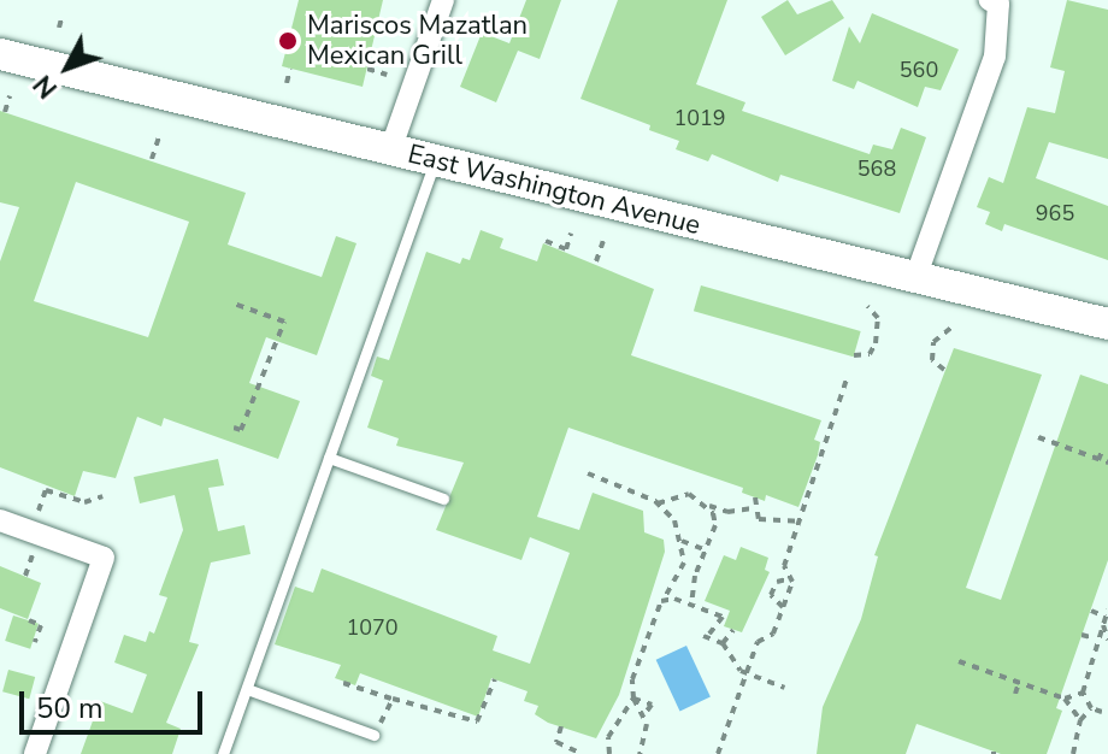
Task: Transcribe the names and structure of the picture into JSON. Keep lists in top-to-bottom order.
{
  "streets": {
    "main road": ["East Washington Avenue"]
  },
  "places": ["Mariscos Mazatlan Mexican Grill"],
  "house_numbers": [
    "560",
    "1019",
    "568",
    "965",
    "1070"
  ],
  "scale_bar": "50 m",
  "north": "bottom left"
}
